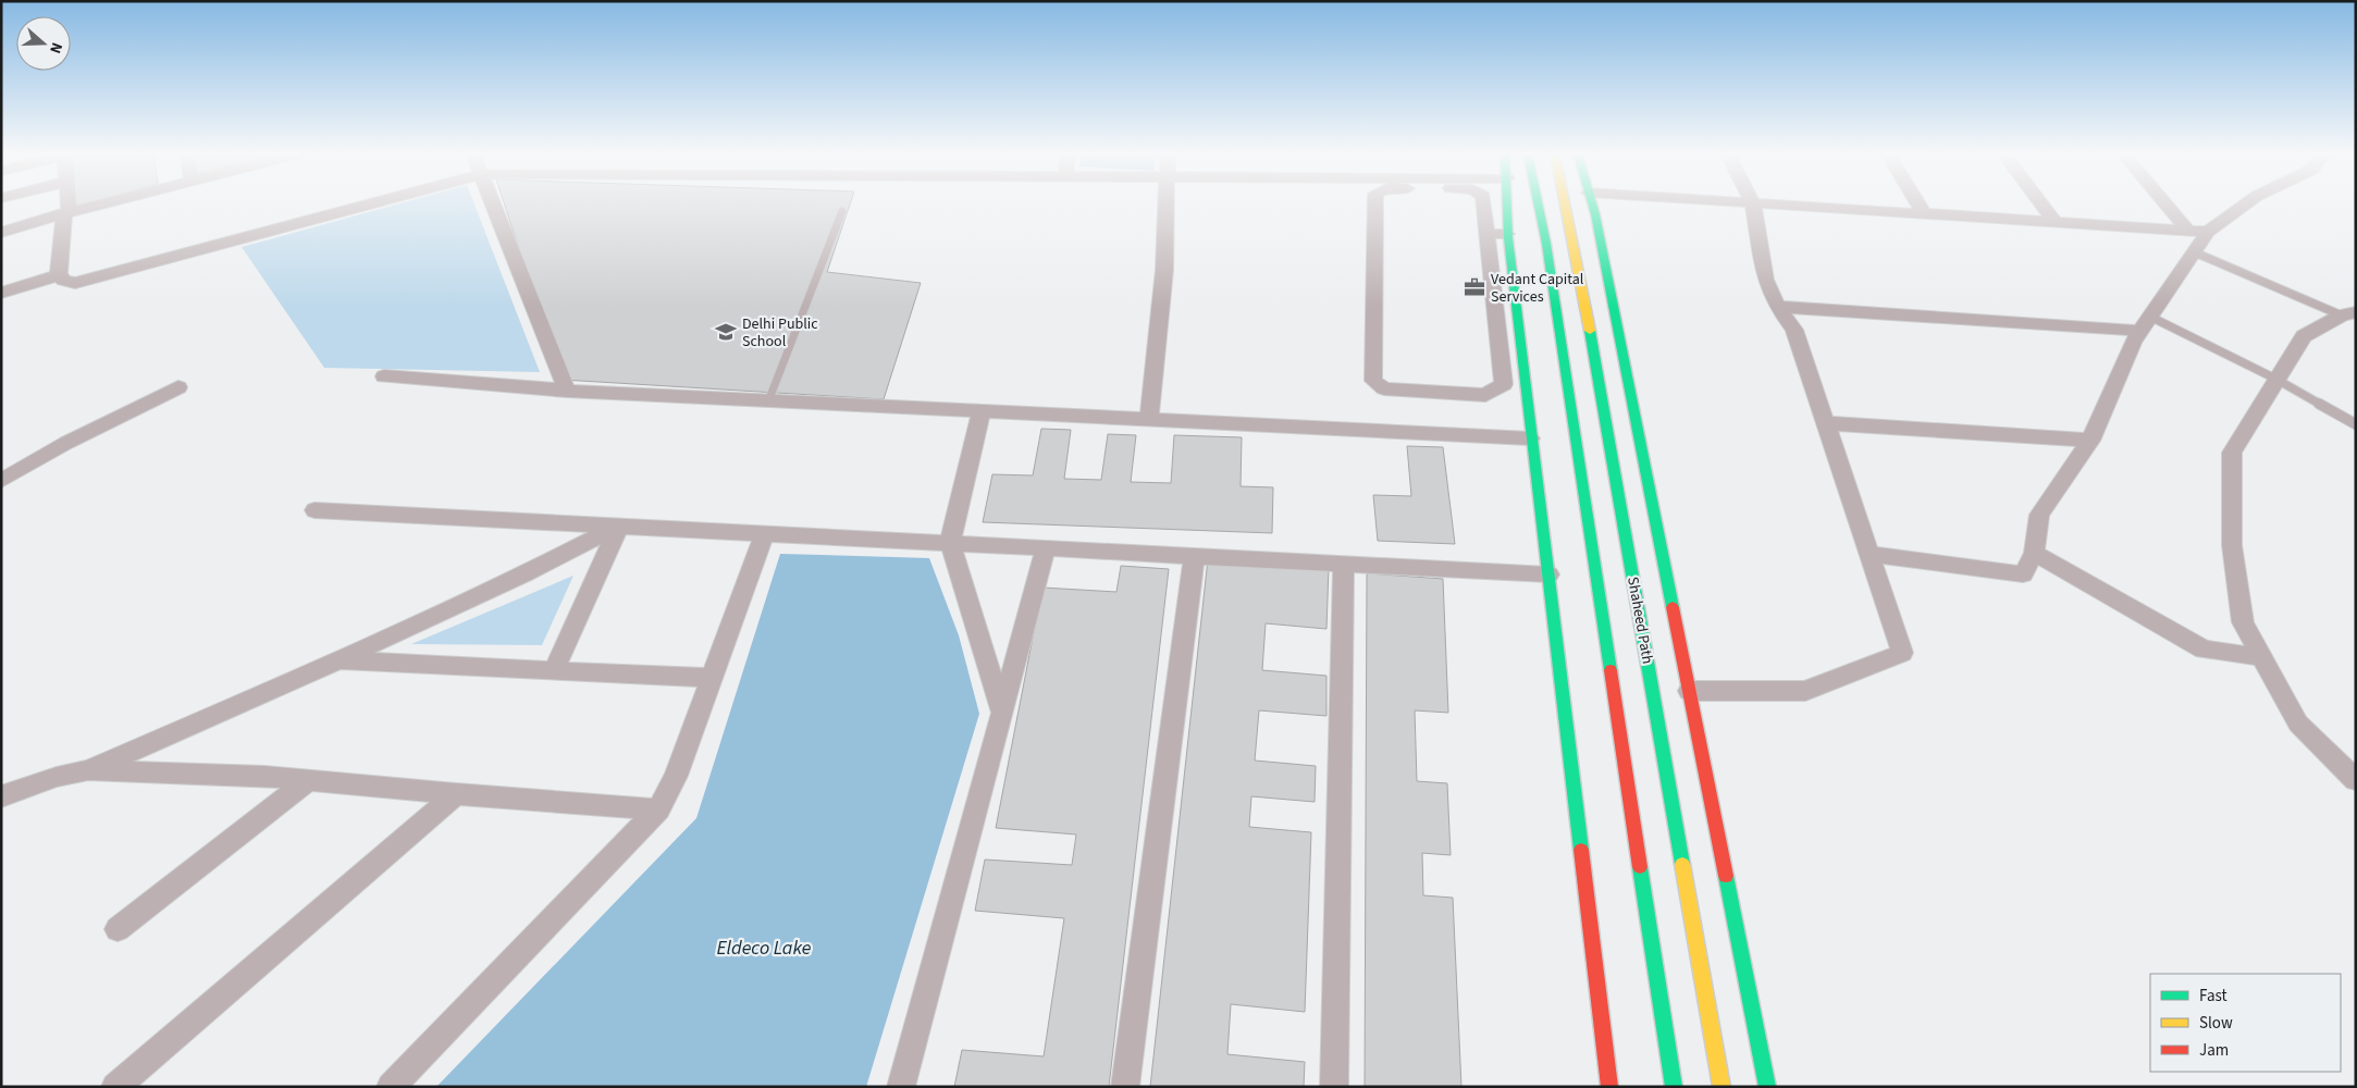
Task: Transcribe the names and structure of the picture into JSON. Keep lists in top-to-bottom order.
{
  "streets": {
    "main road": ["Shaheed Path"]
  },
  "water": ["Eldeco Lake"],
  "places": {
    "office": ["Vedant Capital Services"],
    "school or university": ["Delhi Public School"]
  },
  "legend": ["Fast", "Slow", "Jam"],
  "north": "right"
}
